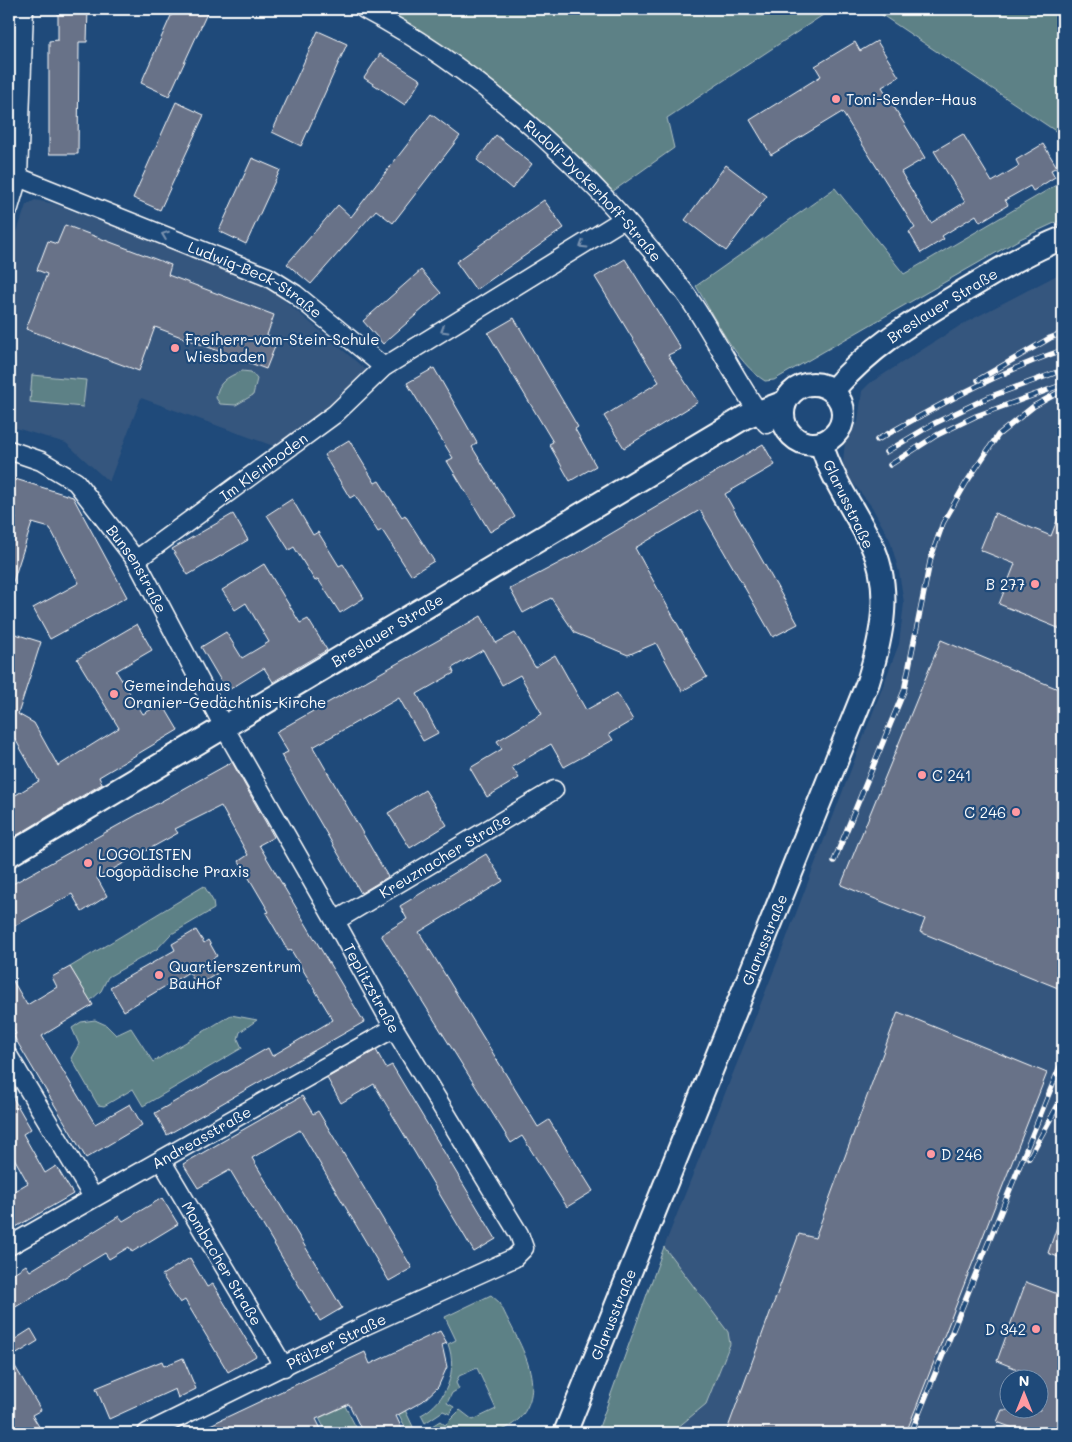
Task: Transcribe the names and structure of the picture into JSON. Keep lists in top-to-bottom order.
{
  "streets": {
    "street": [
      "Rudolf-Dyckerhoff-Straße",
      "Ludwig-Beck-Straße",
      "Breslauer Straße",
      "Im Kleinboden",
      "Glarusstraße",
      "Bunsenstraße",
      "Kreuznacher Straße",
      "Teplitzstraße",
      "Andreasstraße",
      "Mombacher Straße",
      "Pfälzer Straße"
    ]
  },
  "crossings": [
    ["Rudolf-Dyckerhoff-Straße", "Breslauer Straße"],
    ["Rudolf-Dyckerhoff-Straße", "Glarusstraße"],
    ["Ludwig-Beck-Straße", "Im Kleinboden"],
    ["Breslauer Straße", "Glarusstraße"],
    ["Breslauer Straße", "Bunsenstraße"],
    ["Breslauer Straße", "Teplitzstraße"],
    ["Im Kleinboden", "Bunsenstraße"],
    ["Bunsenstraße", "Teplitzstraße"],
    ["Kreuznacher Straße", "Teplitzstraße"],
    ["Teplitzstraße", "Andreasstraße"],
    ["Teplitzstraße", "Pfälzer Straße"],
    ["Andreasstraße", "Mombacher Straße"],
    ["Mombacher Straße", "Pfälzer Straße"]
  ],
  "one_way": ["Ludwig-Beck-Straße"],
  "places": [
    "Toni-Sender-Haus",
    "Freiherr-vom-Stein-Schule Wiesbaden",
    "B 277",
    "Gemeindehaus Oranier-Gedächtnis-Kirche",
    "C 241",
    "C 246",
    "LOGOLISTEN Logopädische Praxis",
    "Quartierszentrum BauHof",
    "D 246",
    "D 342"
  ],
  "north": "top"
}
